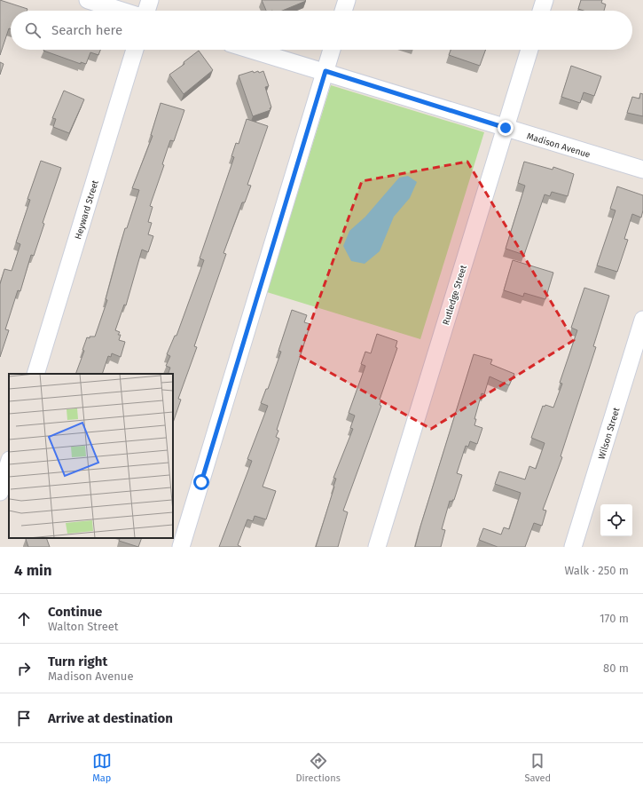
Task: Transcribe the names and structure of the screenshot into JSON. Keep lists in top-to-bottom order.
{
  "streets": {
    "street": [
      "Madison Avenue",
      "Heyward Street",
      "Rutledge Street",
      "Wilson Street"
    ]
  },
  "crossings": [
    ["Madison Avenue", "Rutledge Street"]
  ],
  "page": {
    "search": "Search here",
    "heading": ["4 min", "Walk · 250 m"],
    "list": [
      ["Continue", "Walton Street", "170 m"],
      ["Turn right", "Madison Avenue", "80 m"],
      "Arrive at destination"
    ],
    "nav": ["Map", "Directions", "Saved"]
  }
}
